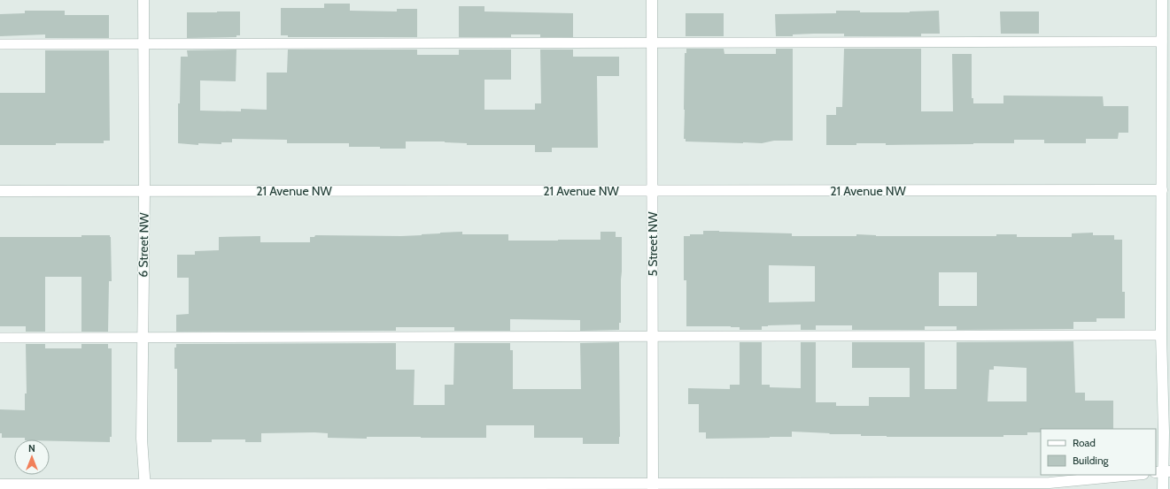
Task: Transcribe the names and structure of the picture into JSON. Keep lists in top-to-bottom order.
{
  "streets": {
    "street": ["21 Avenue NW", "5 Street NW", "6 Street NW"]
  },
  "crossings": [
    ["21 Avenue NW", "5 Street NW"],
    ["21 Avenue NW", "6 Street NW"]
  ],
  "legend": ["Road", "Building"],
  "north": "top"
}
